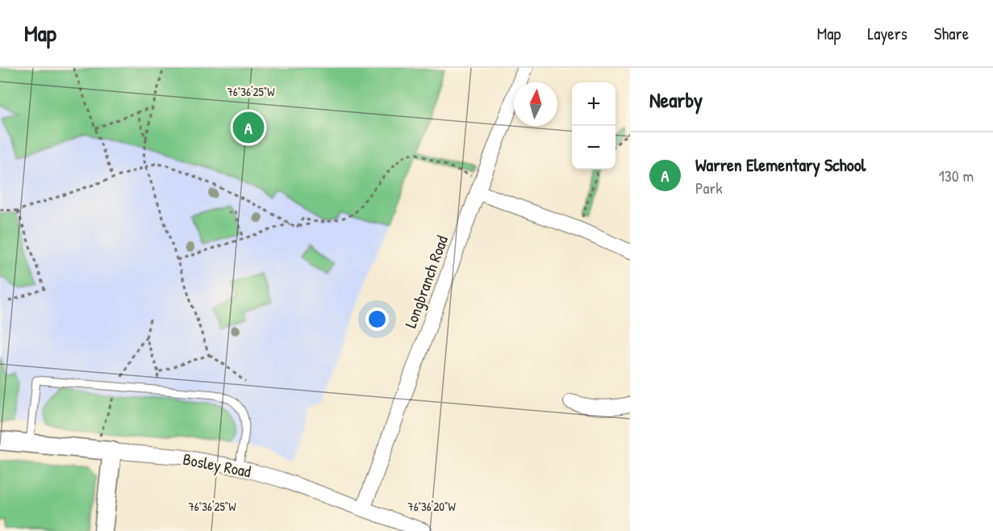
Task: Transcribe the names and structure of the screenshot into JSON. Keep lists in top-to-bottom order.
{
  "streets": {
    "street": ["Longbranch Road", "Bosley Road"]
  },
  "crossings": [
    ["Longbranch Road", "Bosley Road"]
  ],
  "north": "top",
  "page": {
    "header": "Map",
    "nav": ["Map", "Layers", "Share"],
    "heading": "Nearby",
    "map_buttons": ["+", "−"],
    "pins": "A",
    "list": [
      {
        "mark": "A",
        "name": "Warren Elementary School",
        "note": "Park",
        "value": "130 m"
      }
    ]
  },
  "coordinates": ["76°36'25\"W", "76°36'20\"W"]
}
